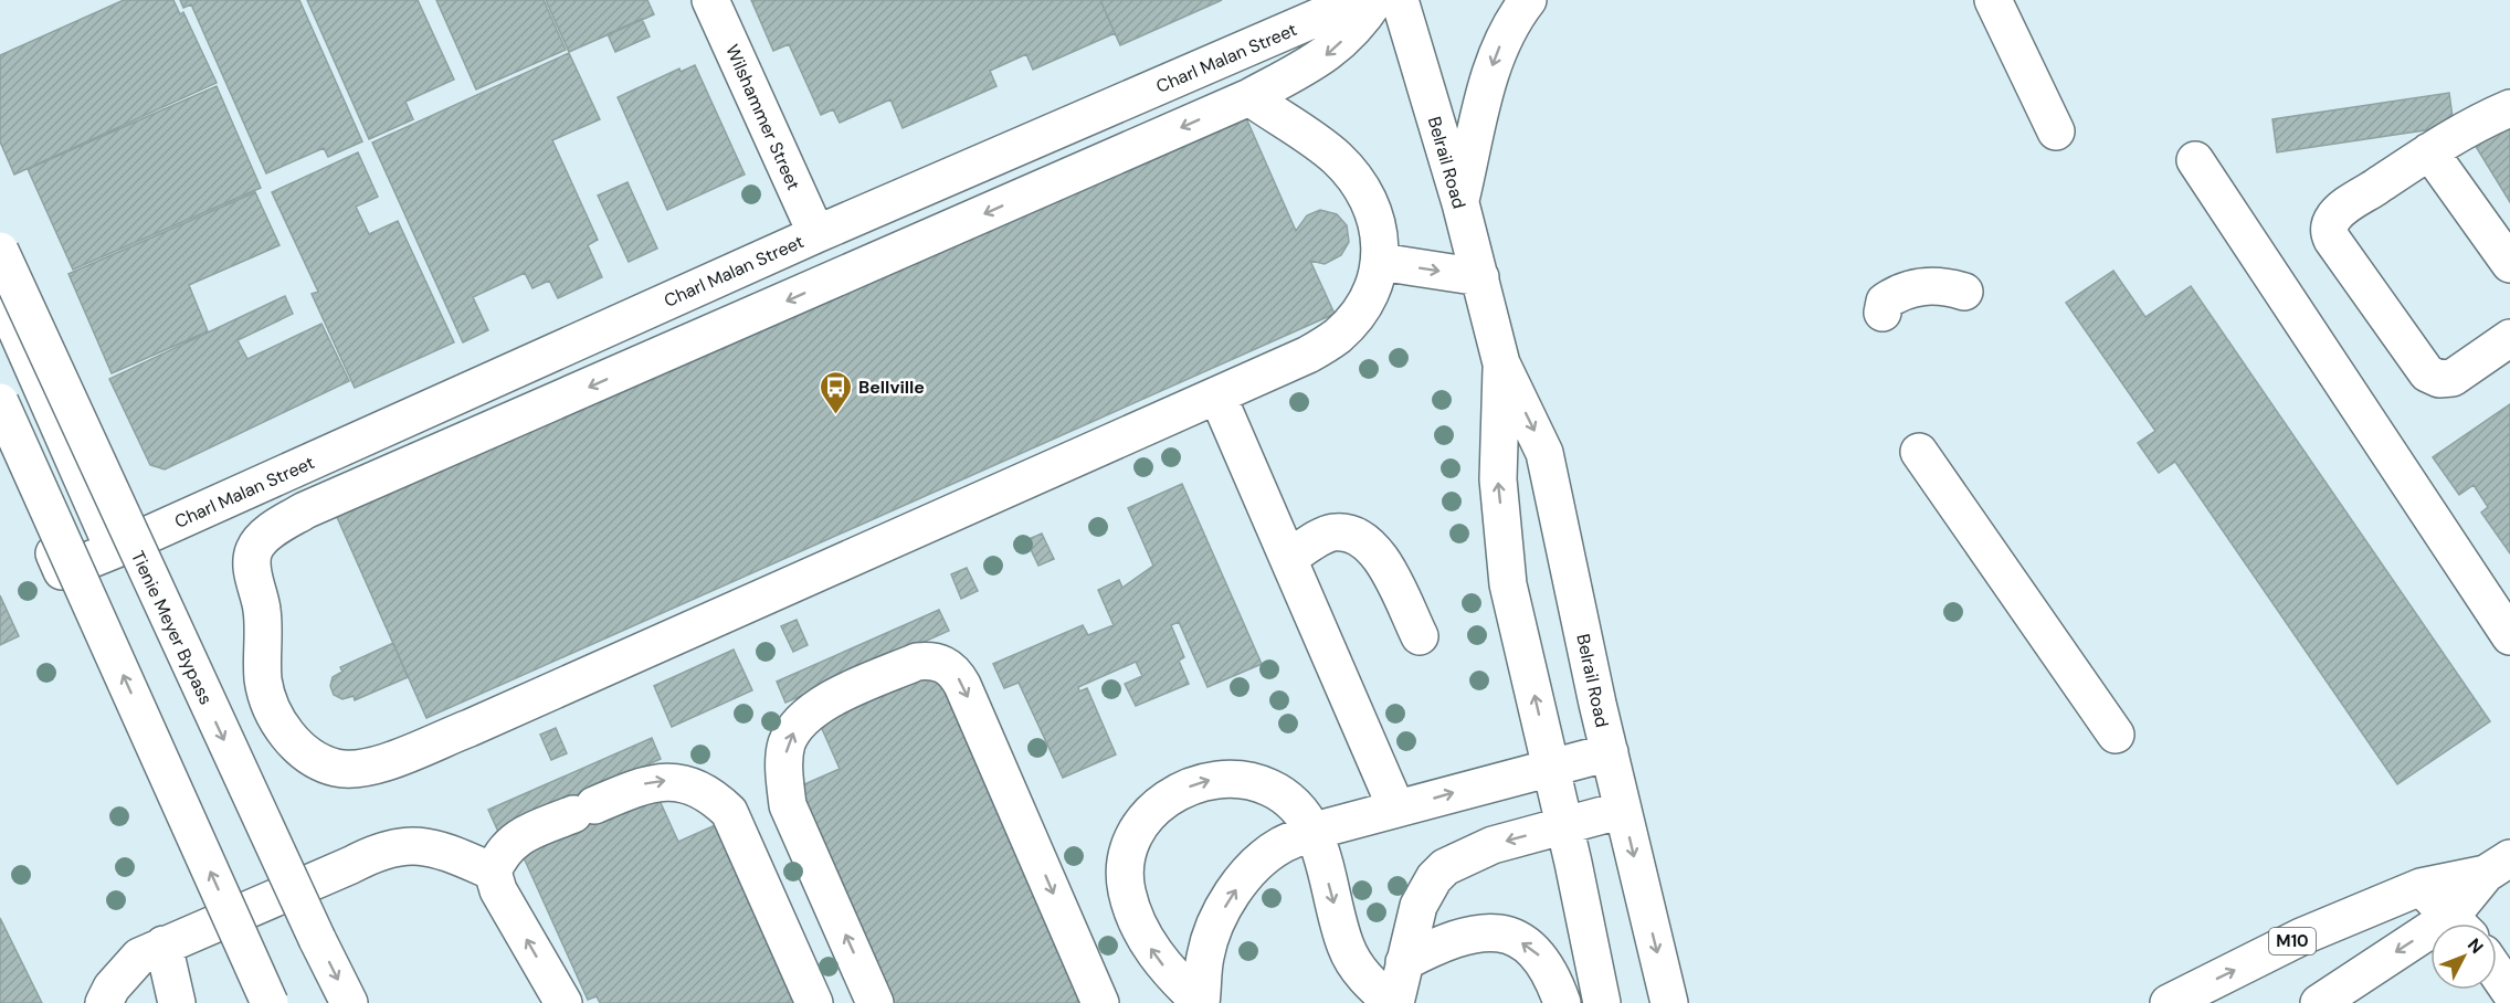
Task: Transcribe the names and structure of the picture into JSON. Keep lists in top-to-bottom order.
{
  "streets": {
    "street": [
      "Charl Malan Street",
      "Wilshammer Street",
      "Belrail Road",
      "Tienie Meyer Bypass",
      "M10"
    ]
  },
  "crossings": [
    ["Charl Malan Street", "Wilshammer Street"]
  ],
  "places": {
    "bus stop": ["Bellville"]
  },
  "north": "top right"
}
